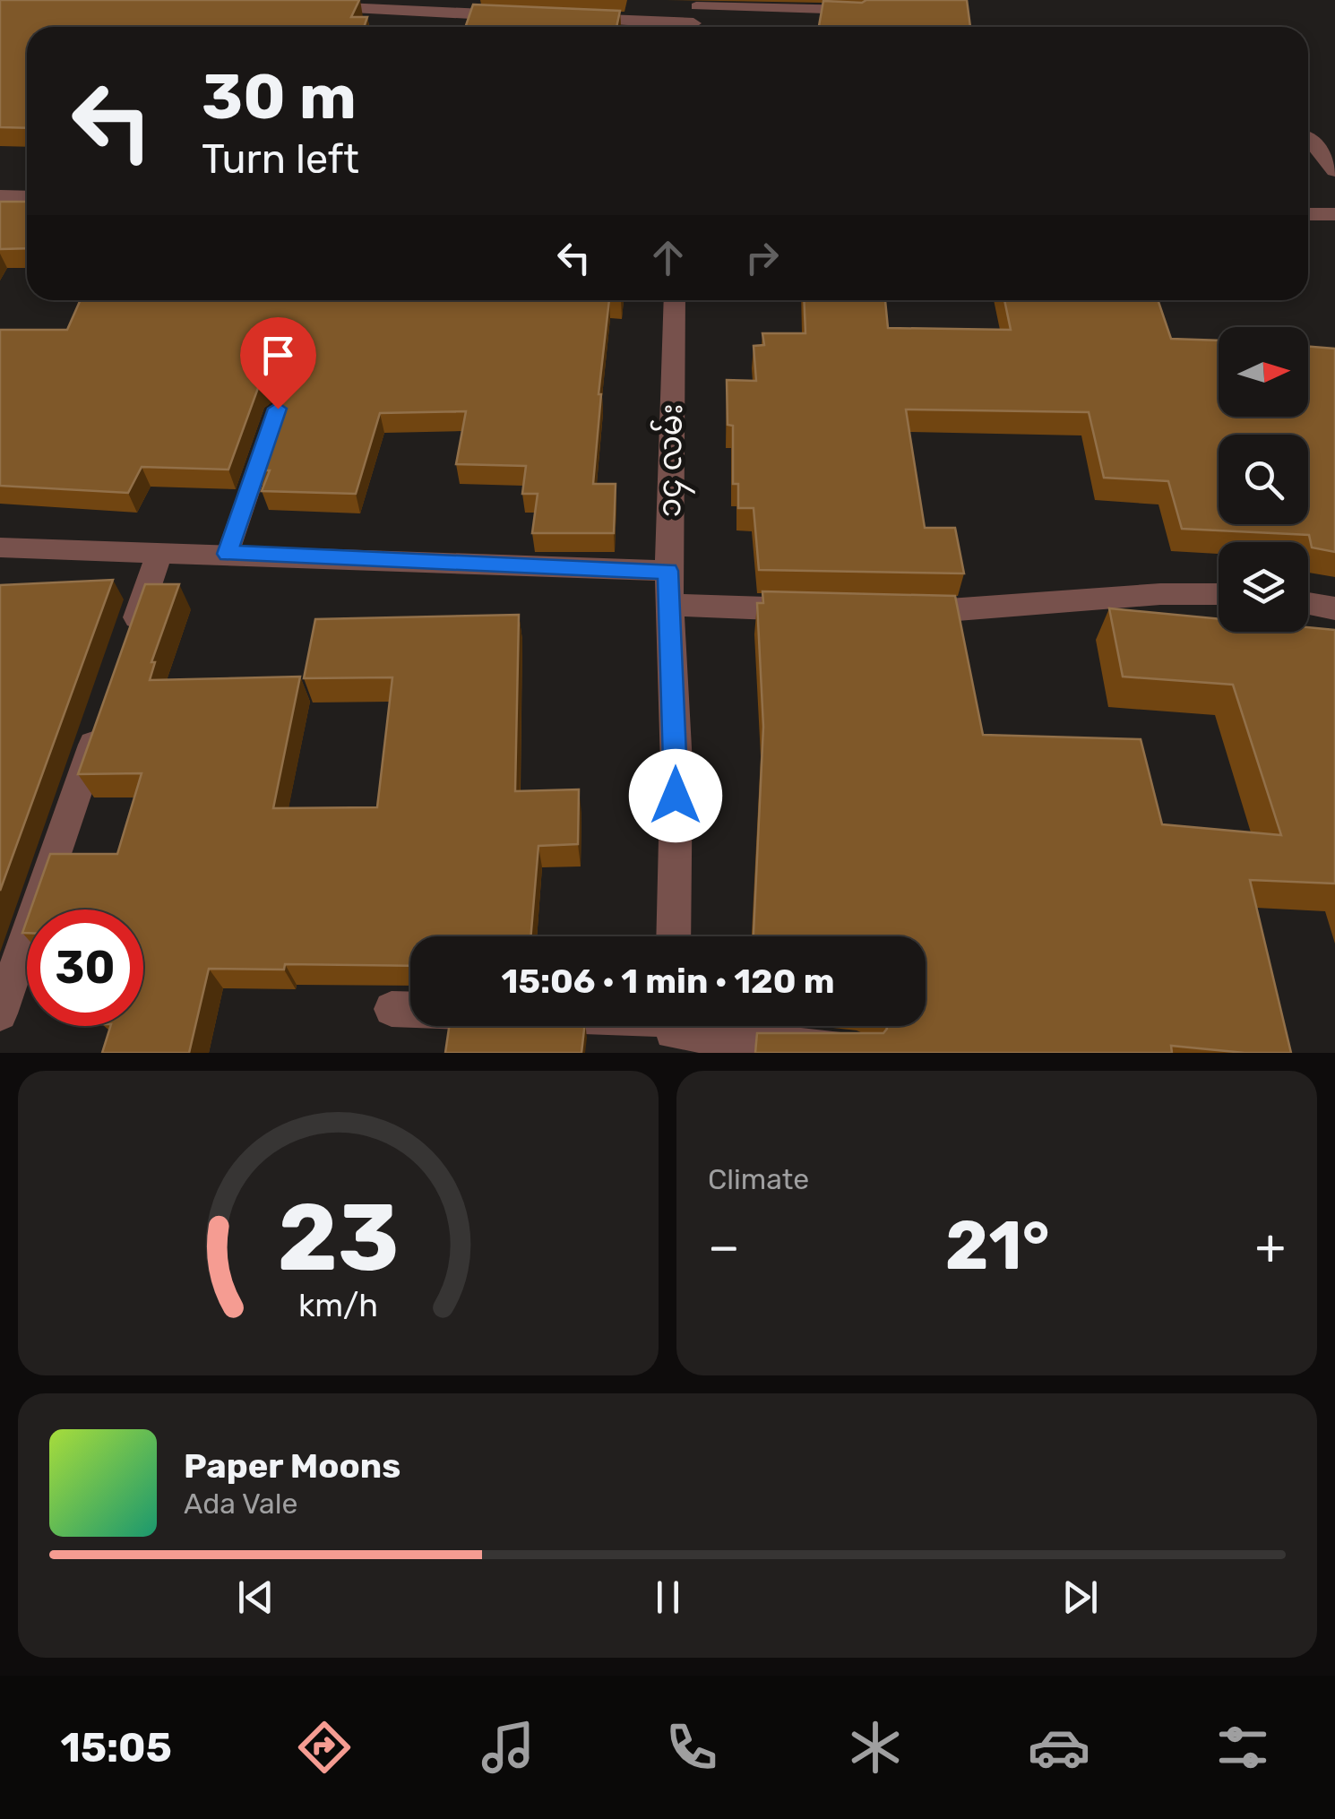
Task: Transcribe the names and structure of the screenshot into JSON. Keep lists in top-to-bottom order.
{
  "streets": {
    "street": ["၁၄ လမ်း"]
  },
  "north": "right",
  "page": {
    "turn": ["30 m", "Turn left"],
    "limit": "30",
    "trip": "15:06 · 1 min · 120 m",
    "tile": "Climate",
    "heat": ["−", "21°", "+"],
    "song": ["Paper Moons", "Ada Vale"],
    "tabs": "15:05",
    "gauge": ["23", "km/h"]
  }
}
